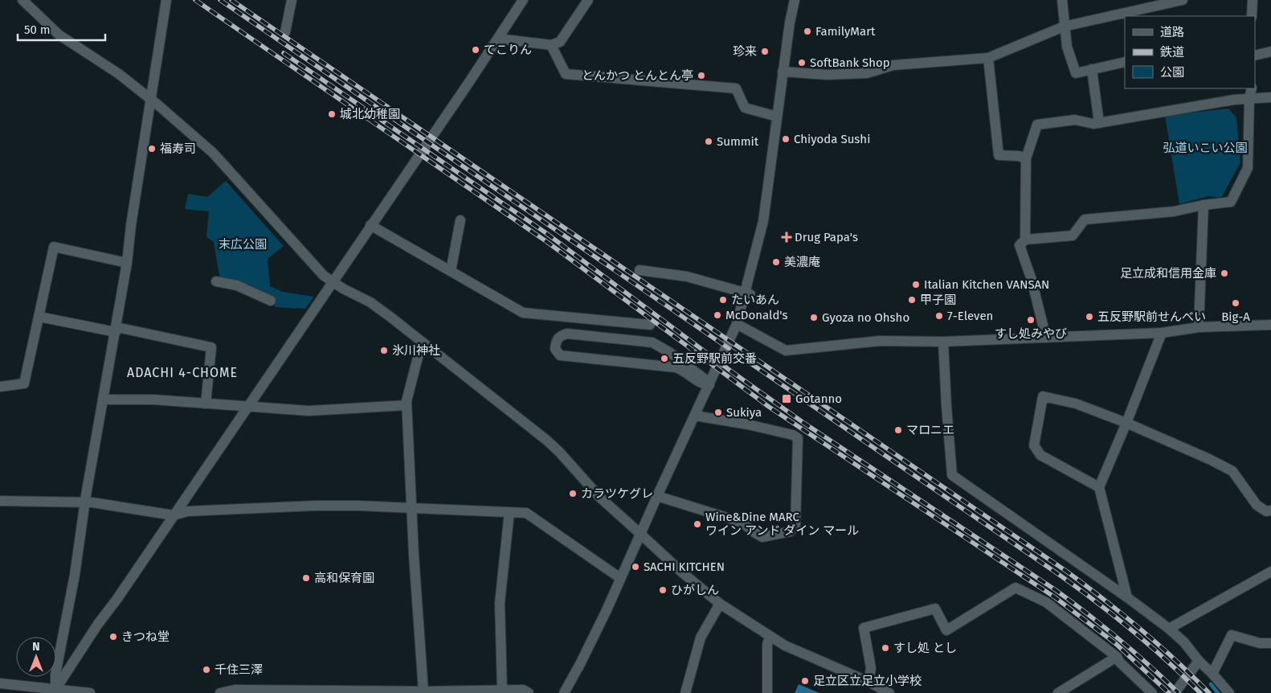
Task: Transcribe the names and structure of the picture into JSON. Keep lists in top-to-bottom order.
{
  "districts": ["ADACHI 4-CHOME"],
  "parks": ["弘道いこい公園", "末広公園"],
  "places": {
    "other": [
      "FamilyMart",
      "てこりん",
      "珍来",
      "SoftBank Shop",
      "とんかつ とんとん亭",
      "城北幼稚園",
      "Chiyoda Sushi",
      "Summit",
      "福寿司",
      "美濃庵",
      "足立成和信用金庫",
      "Italian Kitchen VANSAN",
      "たいあん",
      "甲子園",
      "Big-A",
      "McDonald's",
      "7-Eleven",
      "五反野駅前せんべい",
      "Gyoza no Ohsho",
      "すし処みやび",
      "氷川神社",
      "五反野駅前交番",
      "Sukiya",
      "マロニエ",
      "カラツケグレ",
      "Wine&Dine MARC ワイン アンド ダイン マール",
      "SACHI KITCHEN",
      "高和保育園",
      "ひがしん",
      "きつね堂",
      "すし処 とし",
      "千住三澤",
      "足立区立足立小学校"
    ],
    "health": ["Drug Papa's"],
    "transit": ["Gotanno"]
  },
  "legend": ["道路", "鉄道", "公園"],
  "scale_bar": "50 m",
  "north": "top"
}
